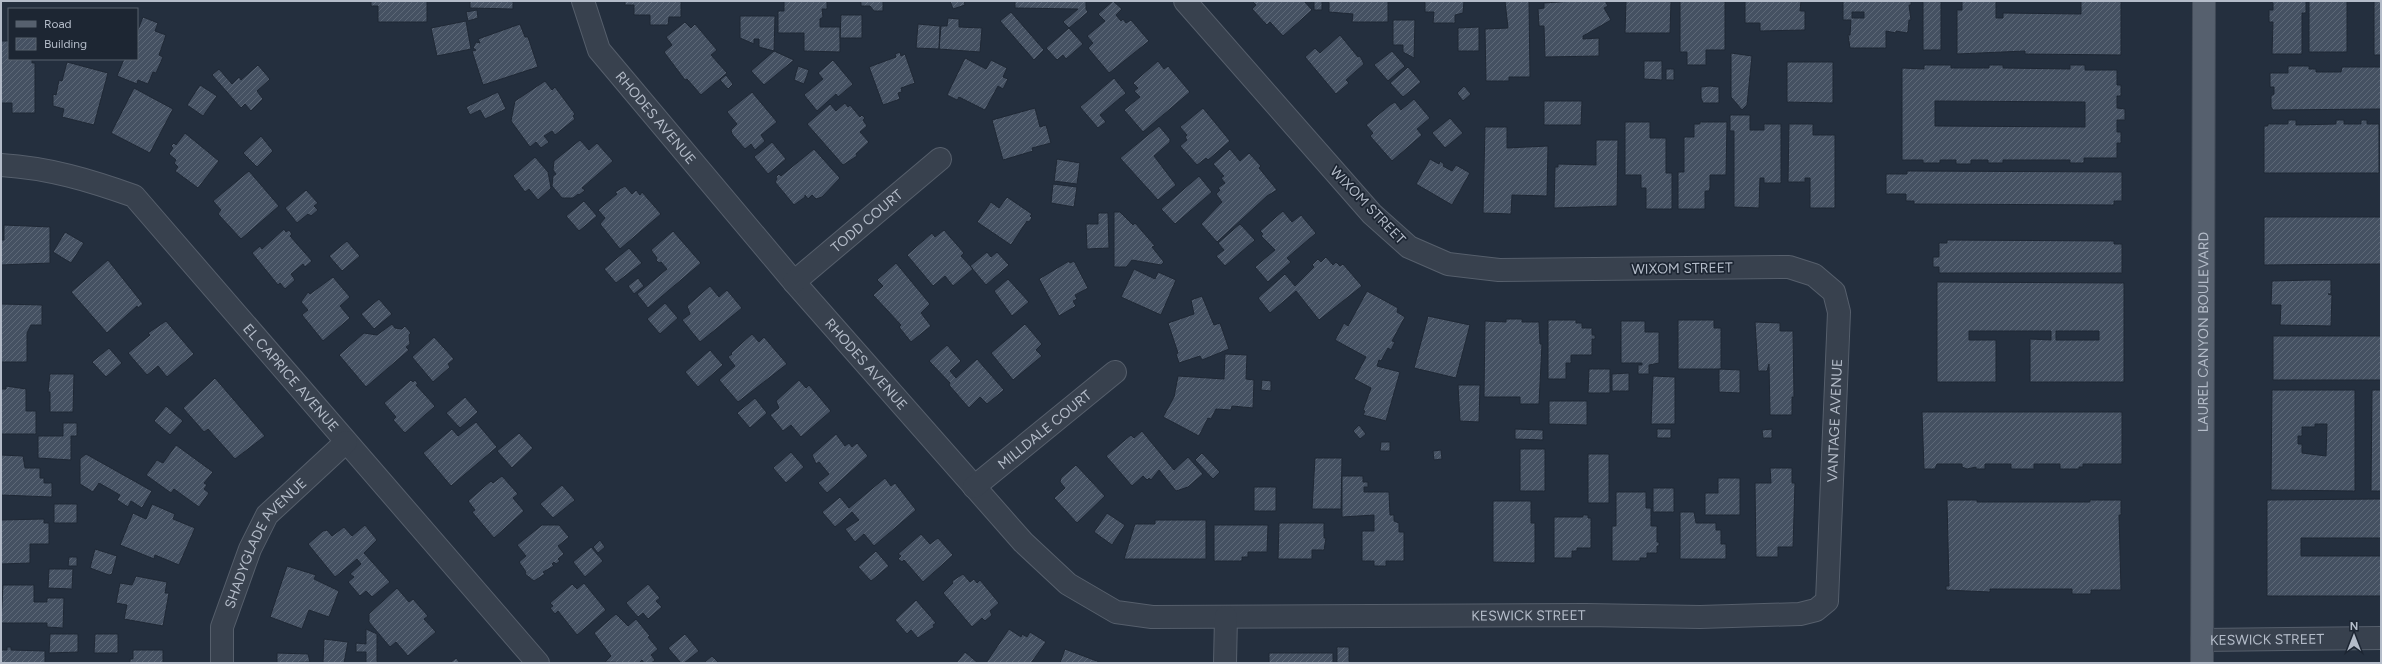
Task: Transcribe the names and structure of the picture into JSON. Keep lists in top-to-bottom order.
{
  "streets": {
    "main road": ["LAUREL CANYON BOULEVARD"],
    "street": [
      "RHODES AVENUE",
      "WIXOM STREET",
      "TODD COURT",
      "EL CAPRICE AVENUE",
      "VANTAGE AVENUE",
      "MILLDALE COURT",
      "SHADYGLADE AVENUE",
      "KESWICK STREET"
    ]
  },
  "crossings": [
    ["RHODES AVENUE", "TODD COURT"],
    ["RHODES AVENUE", "MILLDALE COURT"],
    ["RHODES AVENUE", "KESWICK STREET"],
    ["WIXOM STREET", "VANTAGE AVENUE"],
    ["LAUREL CANYON BOULEVARD", "KESWICK STREET"],
    ["EL CAPRICE AVENUE", "SHADYGLADE AVENUE"],
    ["VANTAGE AVENUE", "KESWICK STREET"]
  ],
  "legend": ["Road", "Building"],
  "north": "top"
}
